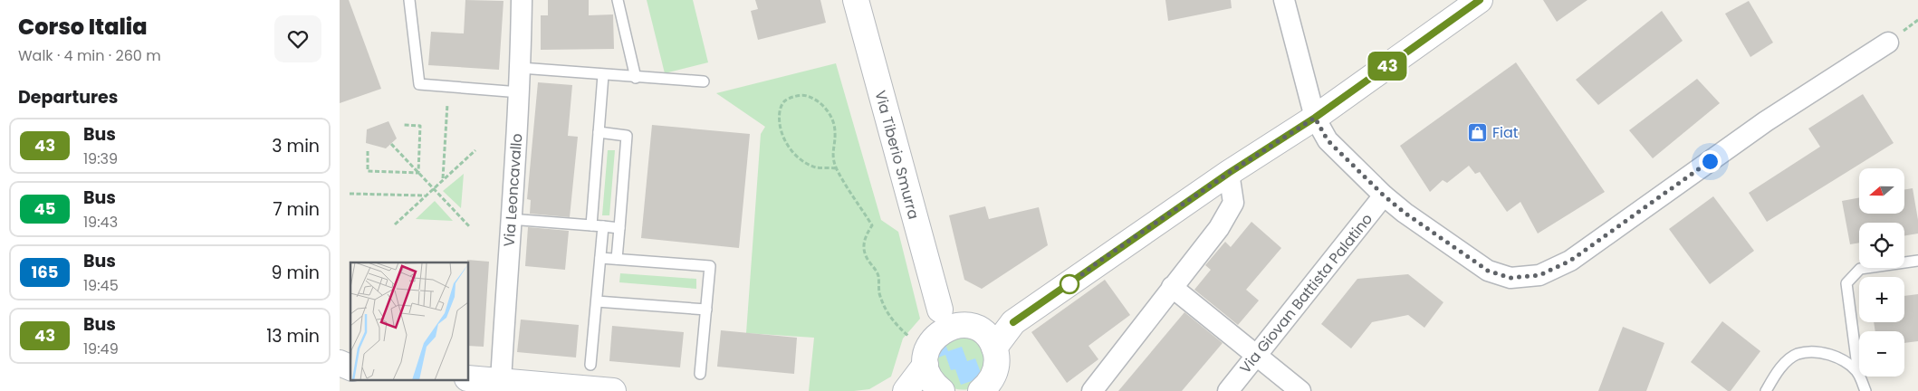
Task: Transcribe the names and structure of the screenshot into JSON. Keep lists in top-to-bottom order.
{
  "streets": {
    "street": ["Via Tiberio Smurra", "Via Leoncavallo", "Via Giovan Battista Palatino"]
  },
  "places": {
    "shop": ["Fiat"]
  },
  "lines": ["bus line 43"],
  "north": "left",
  "page": {
    "heading": [
      ["Corso Italia", "Walk · 4 min · 260 m"],
      "Departures"
    ],
    "on_map": "43",
    "list": [
      {
        "mark": "43",
        "name": "Bus",
        "note": "19:39",
        "value": "3 min"
      },
      {
        "mark": "45",
        "name": "Bus",
        "note": "19:43",
        "value": "7 min"
      },
      {
        "mark": "165",
        "name": "Bus",
        "note": "19:45",
        "value": "9 min"
      },
      {
        "mark": "43",
        "name": "Bus",
        "note": "19:49",
        "value": "13 min"
      }
    ],
    "map_buttons": ["+", "−"]
  }
}
